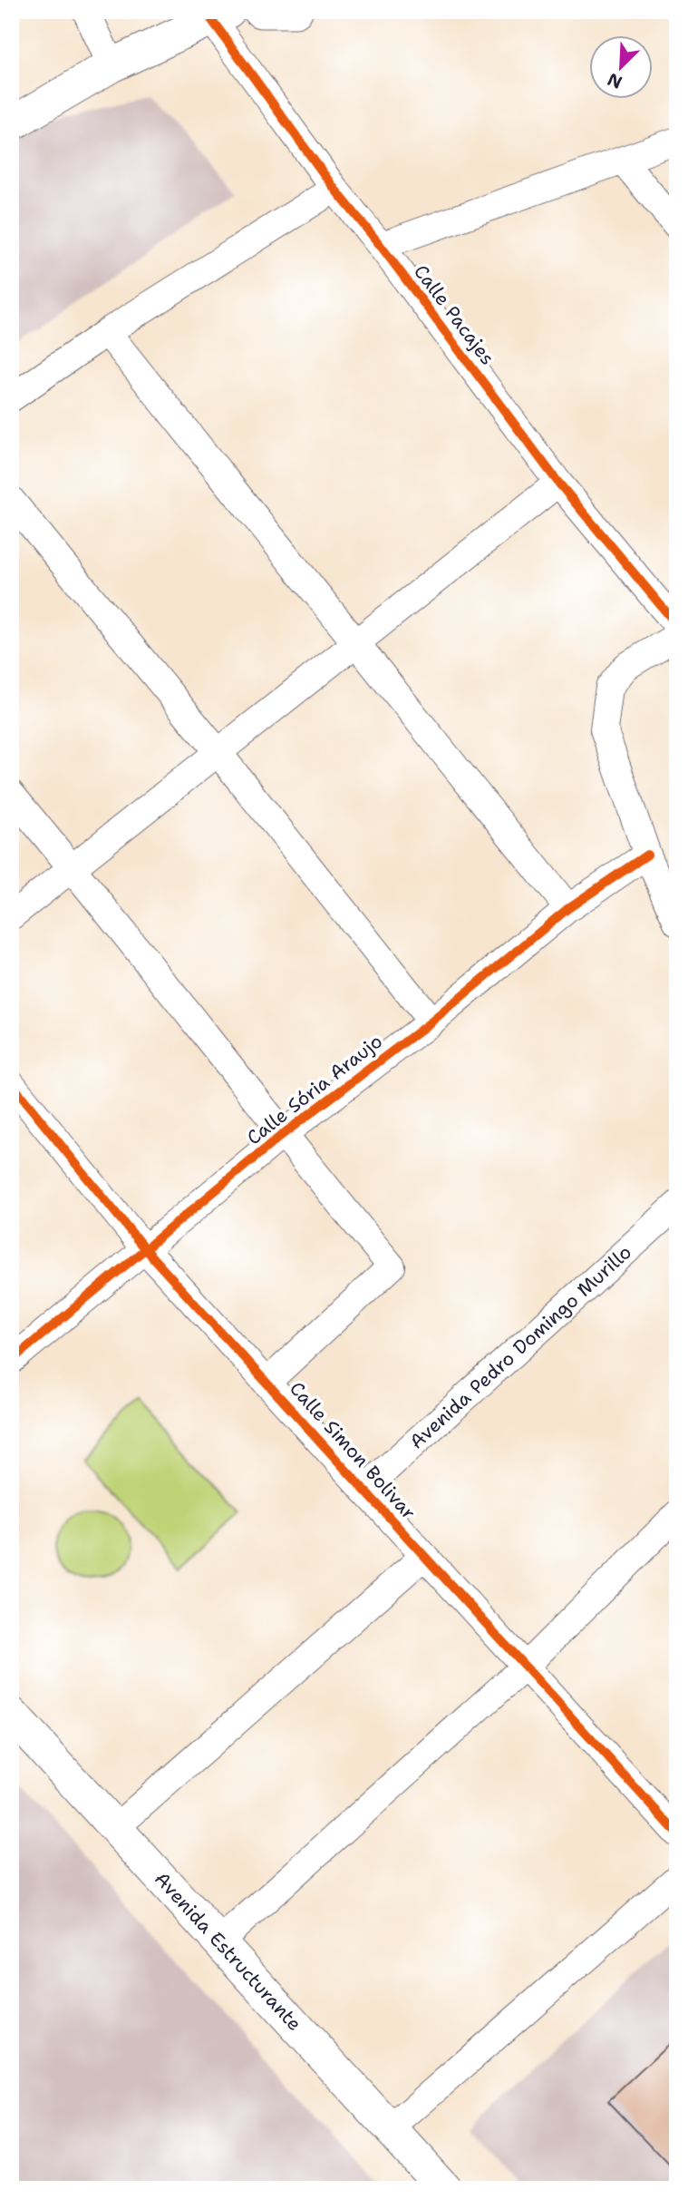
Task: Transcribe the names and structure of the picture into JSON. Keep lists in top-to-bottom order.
{
  "streets": {
    "street": [
      "Calle Pacajes",
      "Calle Sória Araujo",
      "Avenida Pedro Domingo Murillo",
      "Calle Simon Bolivar",
      "Avenida Estructurante"
    ]
  },
  "crossings": [
    ["Calle Sória Araujo", "Calle Simon Bolivar"],
    ["Avenida Pedro Domingo Murillo", "Calle Simon Bolivar"]
  ],
  "north": "bottom left"
}
